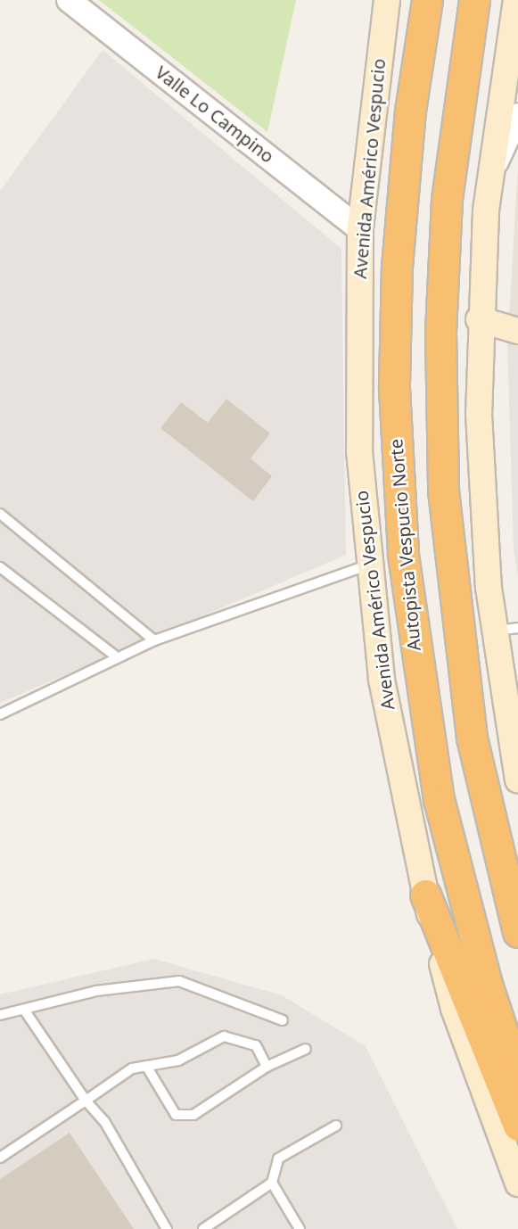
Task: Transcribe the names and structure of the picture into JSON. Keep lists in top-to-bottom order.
{
  "streets": {
    "highway": ["Autopista Vespucio Norte"],
    "main road": ["Avenida Américo Vespucio"],
    "street": ["Valle Lo Campino"]
  },
  "crossings": [
    ["Valle Lo Campino", "Avenida Américo Vespucio"]
  ]
}
